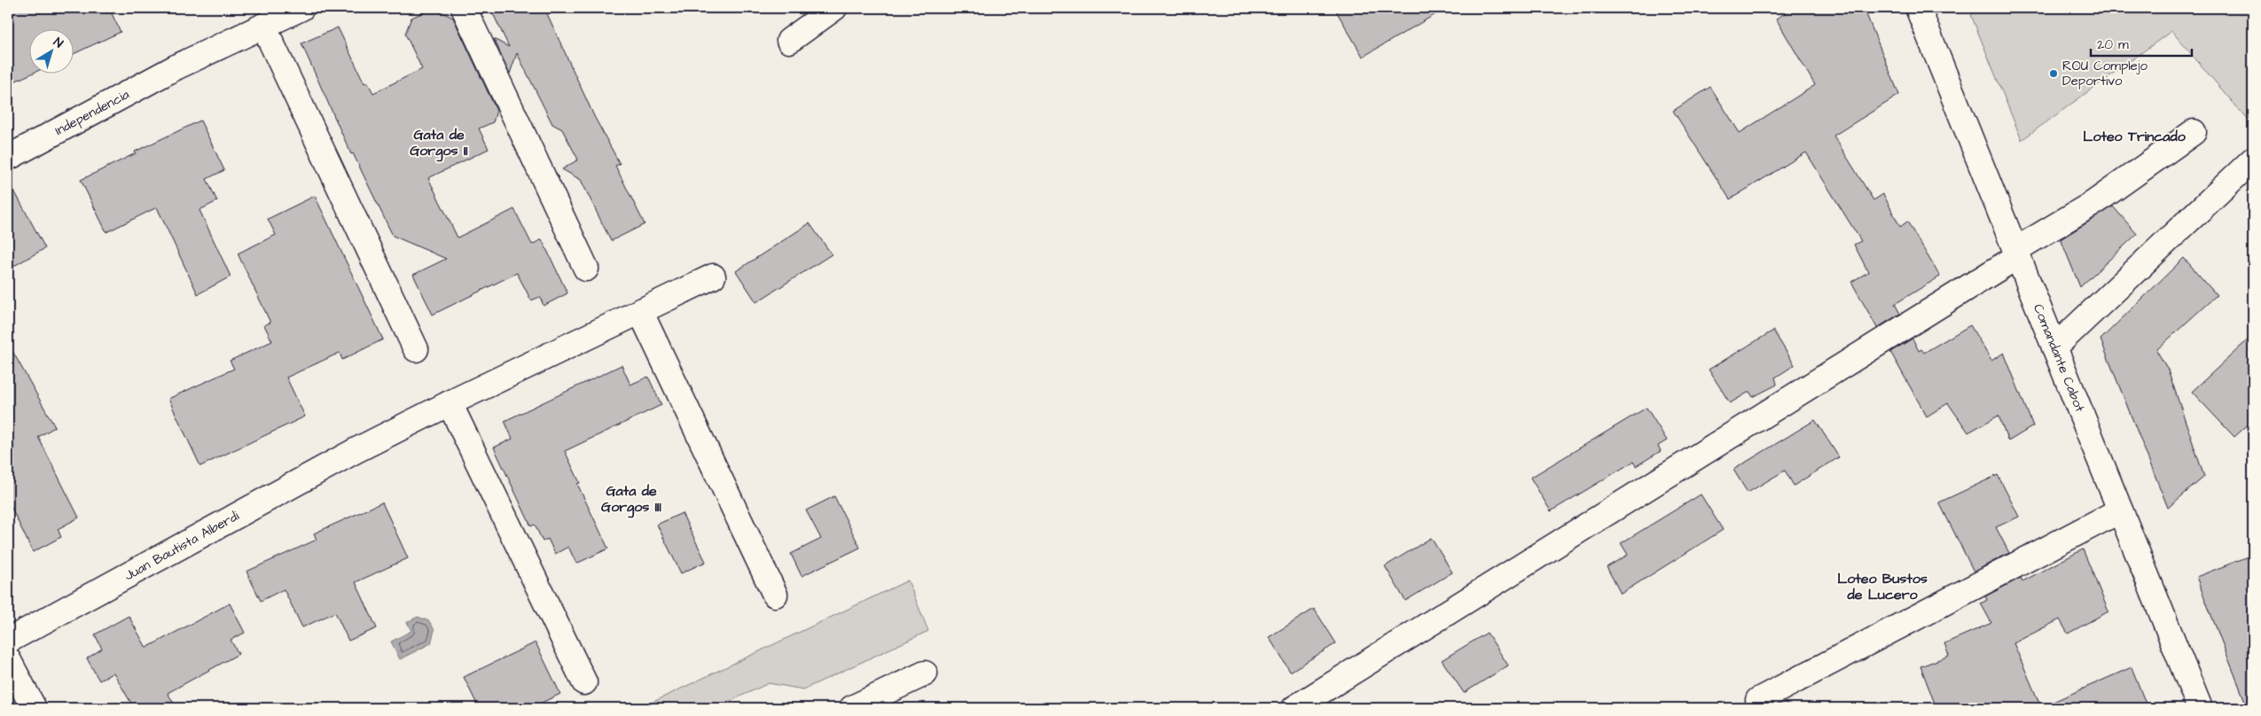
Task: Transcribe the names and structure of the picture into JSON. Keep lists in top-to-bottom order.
{
  "streets": {
    "street": ["Independencia", "Comandante Cabot", "Juan Bautista Alberdi"]
  },
  "districts": [
    "Gata de Gorgos II",
    "Loteo Trincado",
    "Gata de Gorgos III",
    "Loteo Bustos de Lucero"
  ],
  "places": ["ROU Complejo Deportivo"],
  "scale_bar": "20 m",
  "north": "top right"
}
